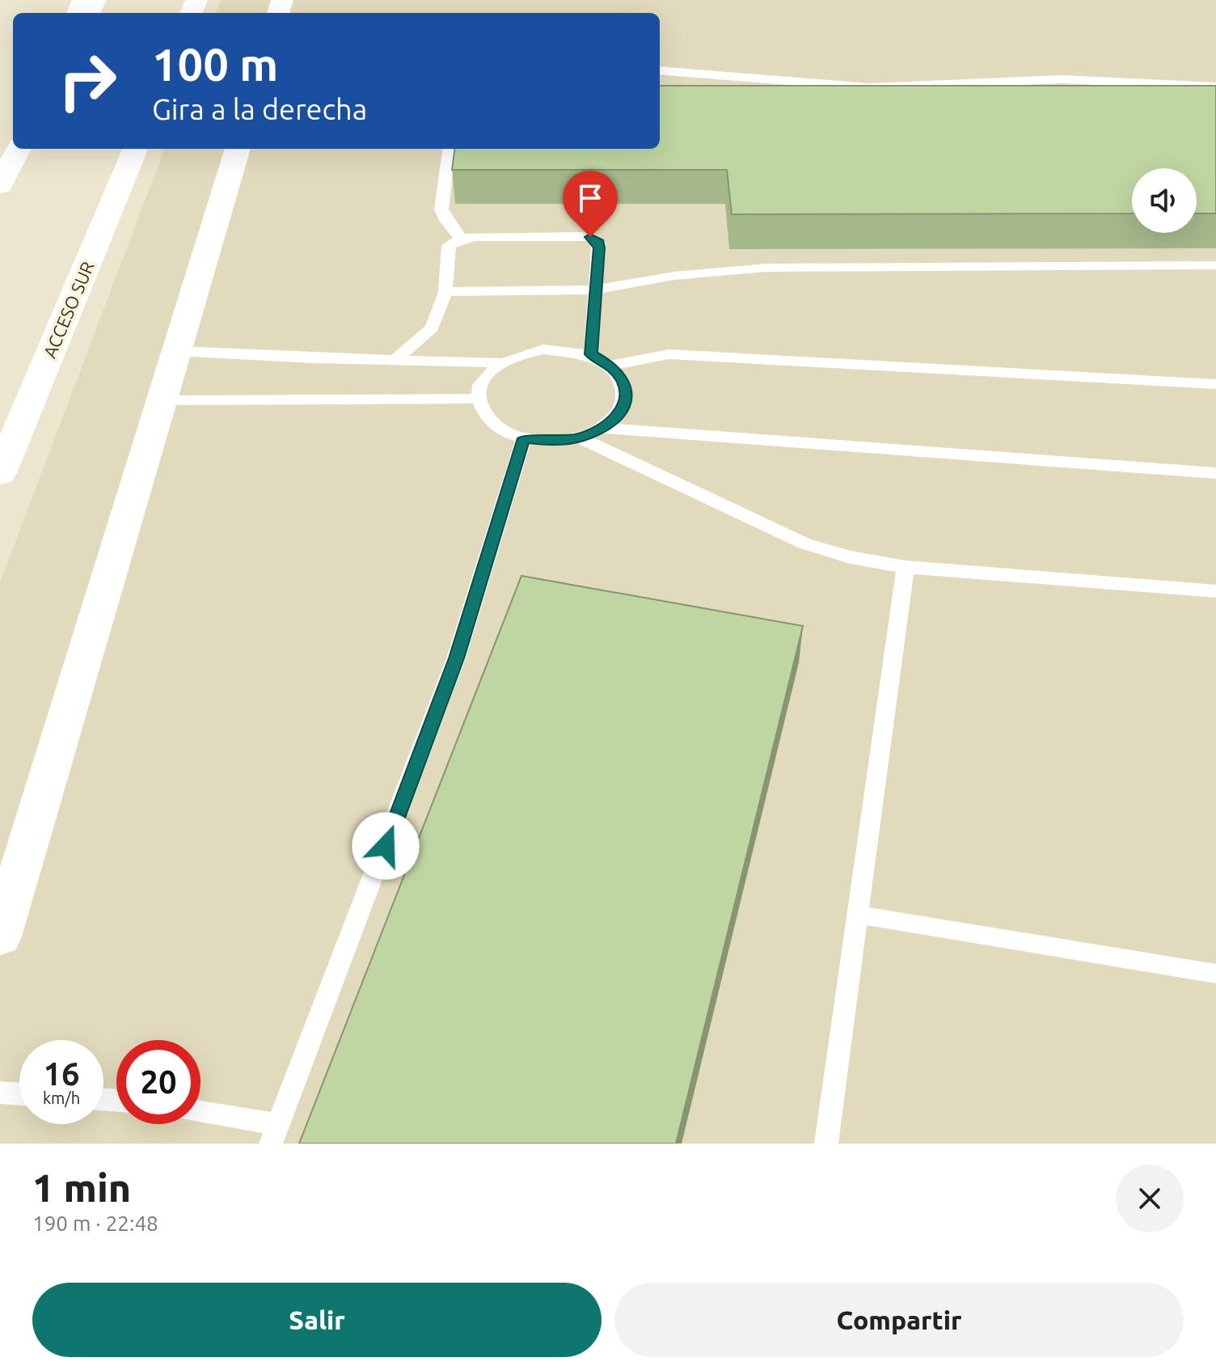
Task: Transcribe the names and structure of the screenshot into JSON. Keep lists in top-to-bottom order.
{
  "streets": {
    "main road": ["ACCESO SUR"]
  },
  "page": {
    "turn": ["100 m", "Gira a la derecha"],
    "speed": "16 km/h",
    "limit": "20",
    "heading": ["1 min", "190 m · 22:48"],
    "buttons": ["Salir", "Compartir"]
  }
}
